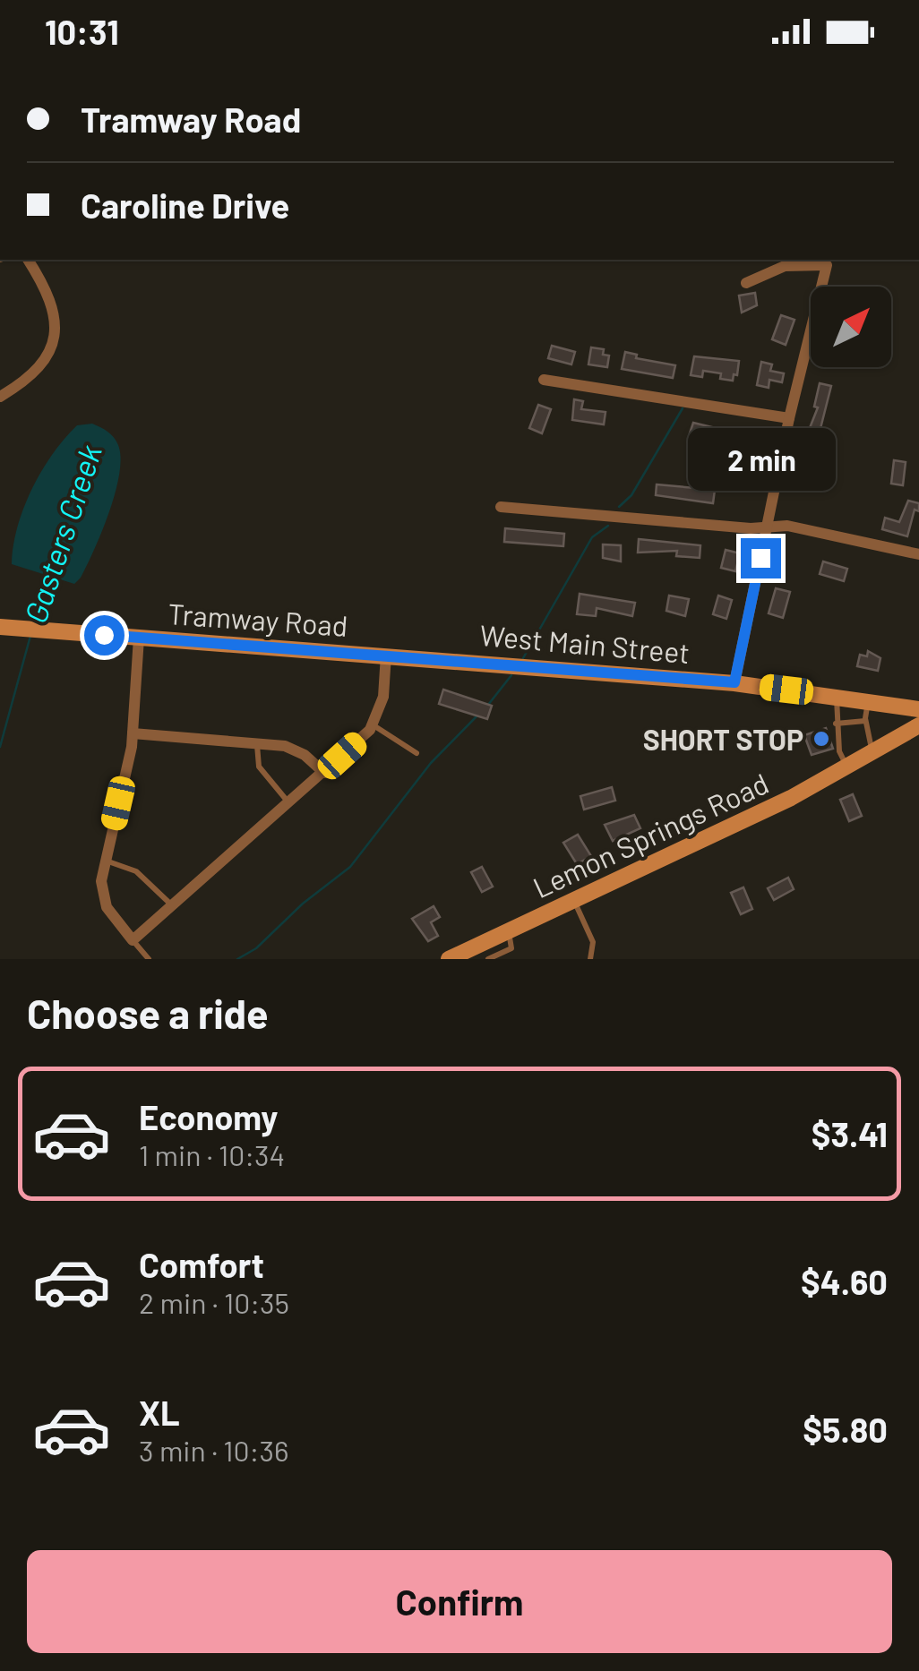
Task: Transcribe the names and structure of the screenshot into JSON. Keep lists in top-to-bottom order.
{
  "streets": {
    "main road": ["Tramway Road", "West Main Street", "Lemon Springs Road"]
  },
  "crossings": [
    ["Tramway Road", "West Main Street"]
  ],
  "water": ["Gasters Creek"],
  "places": ["SHORT STOP"],
  "north": "top right",
  "page": {
    "status": "10:31",
    "banner": ["Tramway Road", "Caroline Drive"],
    "bubble": "2 min",
    "heading": "Choose a ride",
    "list": [
      {
        "name": "Economy",
        "note": "1 min · 10:34",
        "value": "$3.41"
      },
      {
        "name": "Comfort",
        "note": "2 min · 10:35",
        "value": "$4.60"
      },
      {
        "name": "XL",
        "note": "3 min · 10:36",
        "value": "$5.80"
      }
    ],
    "buttons": "Confirm"
  }
}
